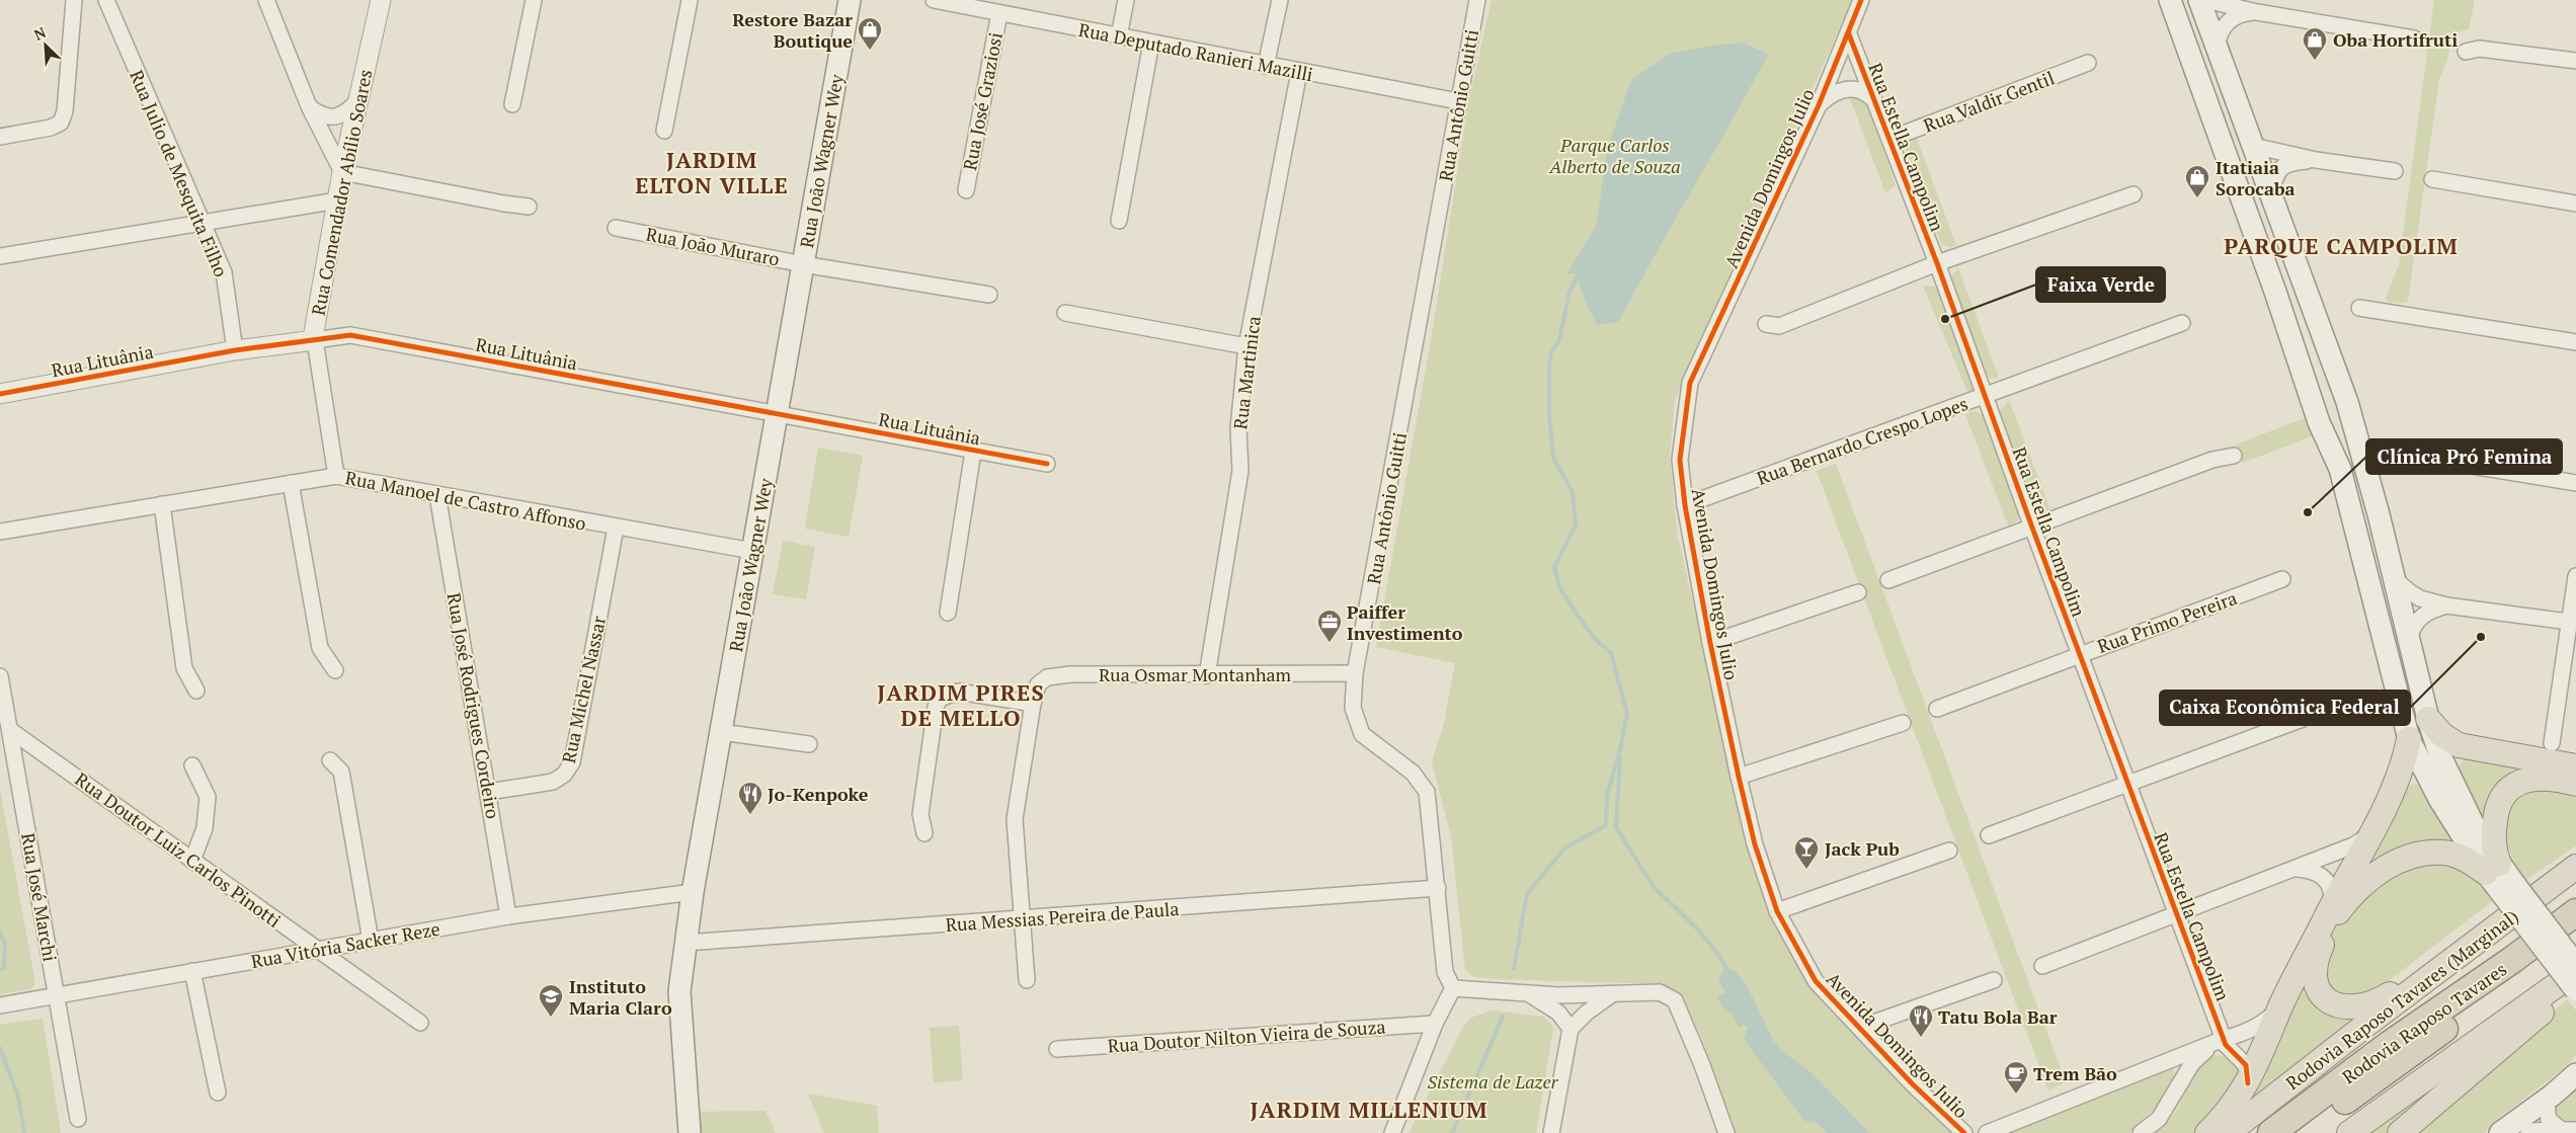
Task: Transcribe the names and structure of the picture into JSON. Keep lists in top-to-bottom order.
{
  "streets": {
    "highway": ["Rodovia Raposo Tavares (Marginal)", "Rodovia Raposo Tavares"],
    "main road": ["Rua João Wagner Wey"],
    "street": [
      "Rua Deputado Ranieri Mazilli",
      "Rua José Graziosi",
      "Rua Valdir Gentil",
      "Rua Antônio Guitti",
      "Rua Estella Campolim",
      "Rua Julio de Mesquita Filho",
      "Avenida Domingos Julio",
      "Rua Comendador Abílio Soares",
      "Rua João Muraro",
      "Rua Lituânia",
      "Rua Martinica",
      "Rua Bernardo Crespo Lopes",
      "Rua Manoel de Castro Affonso",
      "Rua Primo Pereira",
      "Rua Osmar Montanham",
      "Rua Michel Nassar",
      "Rua José Rodrigues Cordeiro",
      "Rua Doutor Luiz Carlos Pinotti",
      "Rua José Marchi",
      "Rua Messias Pereira de Paula",
      "Rua Vitória Sacker Reze",
      "Rua Doutor Nilton Vieira de Souza"
    ]
  },
  "crossings": [
    ["Rua Deputado Ranieri Mazilli", "Rua José Graziosi"],
    ["Rua Deputado Ranieri Mazilli", "Rua Antônio Guitti"],
    ["Rua Deputado Ranieri Mazilli", "Rua Martinica"],
    ["Rua Valdir Gentil", "Rua Estella Campolim"],
    ["Rua Antônio Guitti", "Rua Osmar Montanham"],
    ["Rua Antônio Guitti", "Rua Messias Pereira de Paula"],
    ["Rua Estella Campolim", "Avenida Domingos Julio"],
    ["Rua Estella Campolim", "Rua Bernardo Crespo Lopes"],
    ["Rua Estella Campolim", "Rua Primo Pereira"],
    ["Rua João Wagner Wey", "Rua João Muraro"],
    ["Rua João Wagner Wey", "Rua Lituânia"],
    ["Rua João Wagner Wey", "Rua Manoel de Castro Affonso"],
    ["Rua João Wagner Wey", "Rua Messias Pereira de Paula"],
    ["Rua João Wagner Wey", "Rua Vitória Sacker Reze"],
    ["Rua Julio de Mesquita Filho", "Rua Lituânia"],
    ["Avenida Domingos Julio", "Rua Bernardo Crespo Lopes"],
    ["Rua Comendador Abílio Soares", "Rua Lituânia"],
    ["Rua Comendador Abílio Soares", "Rua Manoel de Castro Affonso"],
    ["Rua Martinica", "Rua Osmar Montanham"],
    ["Rua Manoel de Castro Affonso", "Rua Michel Nassar"],
    ["Rua Manoel de Castro Affonso", "Rua José Rodrigues Cordeiro"],
    ["Rua Michel Nassar", "Rua José Rodrigues Cordeiro"],
    ["Rua José Rodrigues Cordeiro", "Rua Vitória Sacker Reze"],
    ["Rua Doutor Luiz Carlos Pinotti", "Rua José Marchi"],
    ["Rua Doutor Luiz Carlos Pinotti", "Rua Vitória Sacker Reze"],
    ["Rua José Marchi", "Rua Vitória Sacker Reze"]
  ],
  "districts": [
    "JARDIM ELTON VILLE",
    "PARQUE CAMPOLIM",
    "JARDIM PIRES DE MELLO",
    "JARDIM MILLENIUM"
  ],
  "parks": ["Parque Carlos Alberto de Souza", "Sistema de Lazer"],
  "places": {
    "shop": ["Restore Bazar Boutique", "Oba Hortifruti", "Itatiaia Sorocaba"],
    "other": ["Faixa Verde", "Clínica Pró Femina", "Caixa Econômica Federal"],
    "office": ["Paiffer Investimento"],
    "restaurant": ["Jo-Kenpoke", "Tatu Bola Bar"],
    "bar": ["Jack Pub"],
    "school or university": ["Instituto Maria Claro"],
    "cafe": ["Trem Bão"]
  },
  "north": "top left"
}
